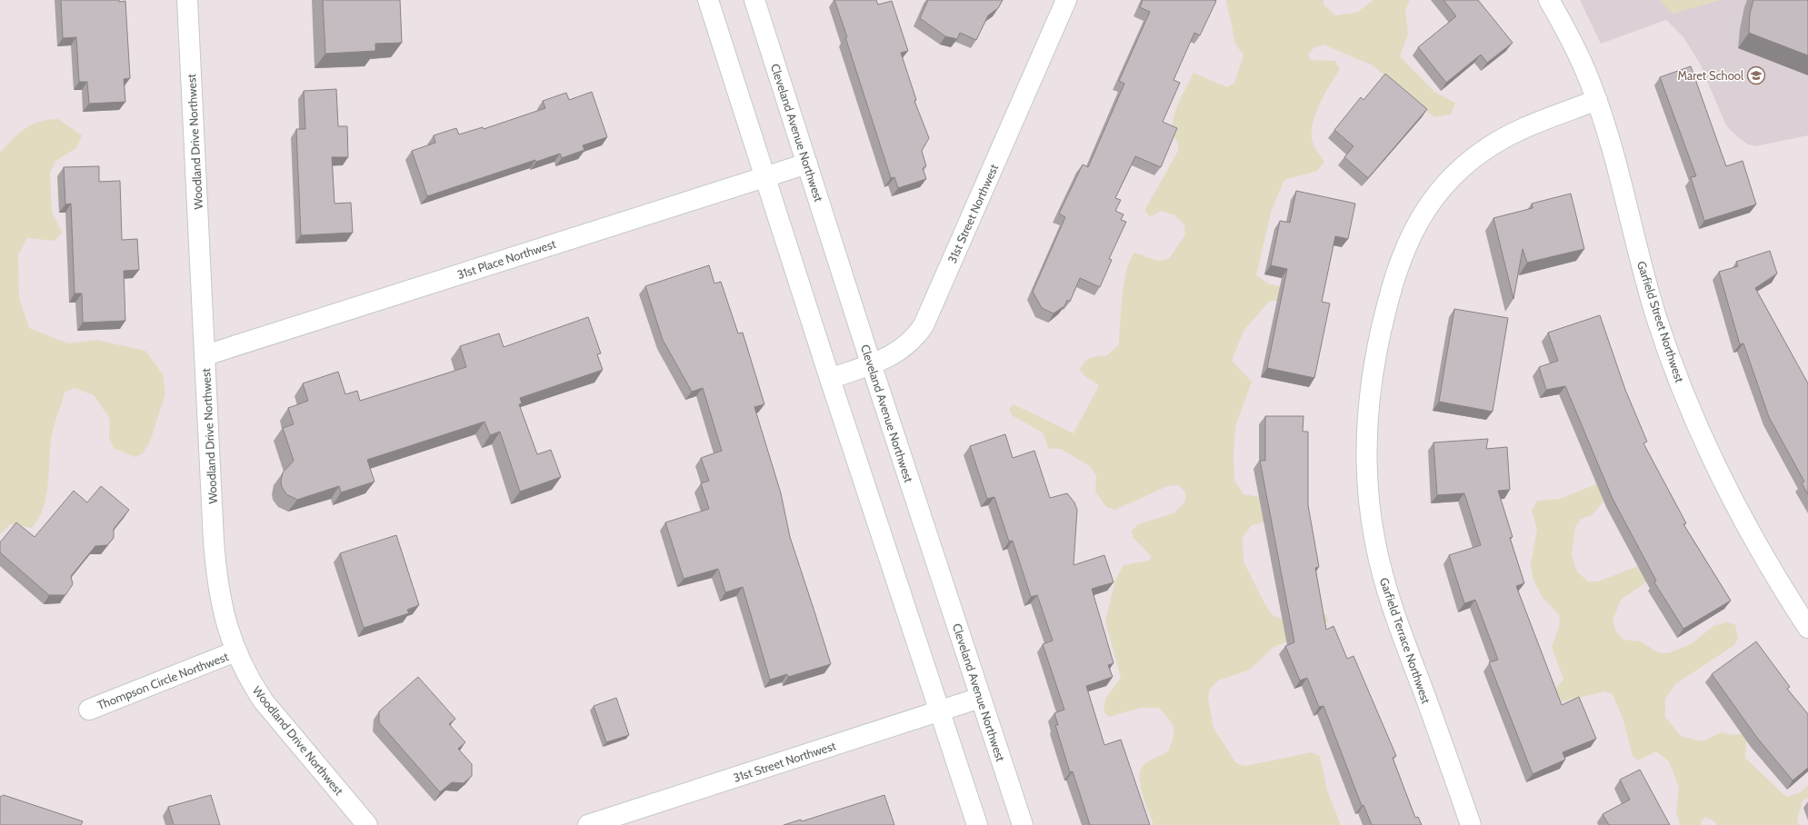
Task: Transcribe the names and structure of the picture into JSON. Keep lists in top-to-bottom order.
{
  "streets": {
    "street": [
      "Cleveland Avenue Northwest",
      "Woodland Drive Northwest",
      "31st Street Northwest",
      "31st Place Northwest",
      "Garfield Street Northwest",
      "Garfield Terrace Northwest",
      "Thompson Circle Northwest"
    ]
  },
  "crossings": [
    ["Cleveland Avenue Northwest", "31st Street Northwest"],
    ["Cleveland Avenue Northwest", "31st Place Northwest"],
    ["Woodland Drive Northwest", "31st Place Northwest"],
    ["Woodland Drive Northwest", "Thompson Circle Northwest"],
    ["Garfield Street Northwest", "Garfield Terrace Northwest"]
  ],
  "places": {
    "school or university": ["Maret School"]
  }
}
